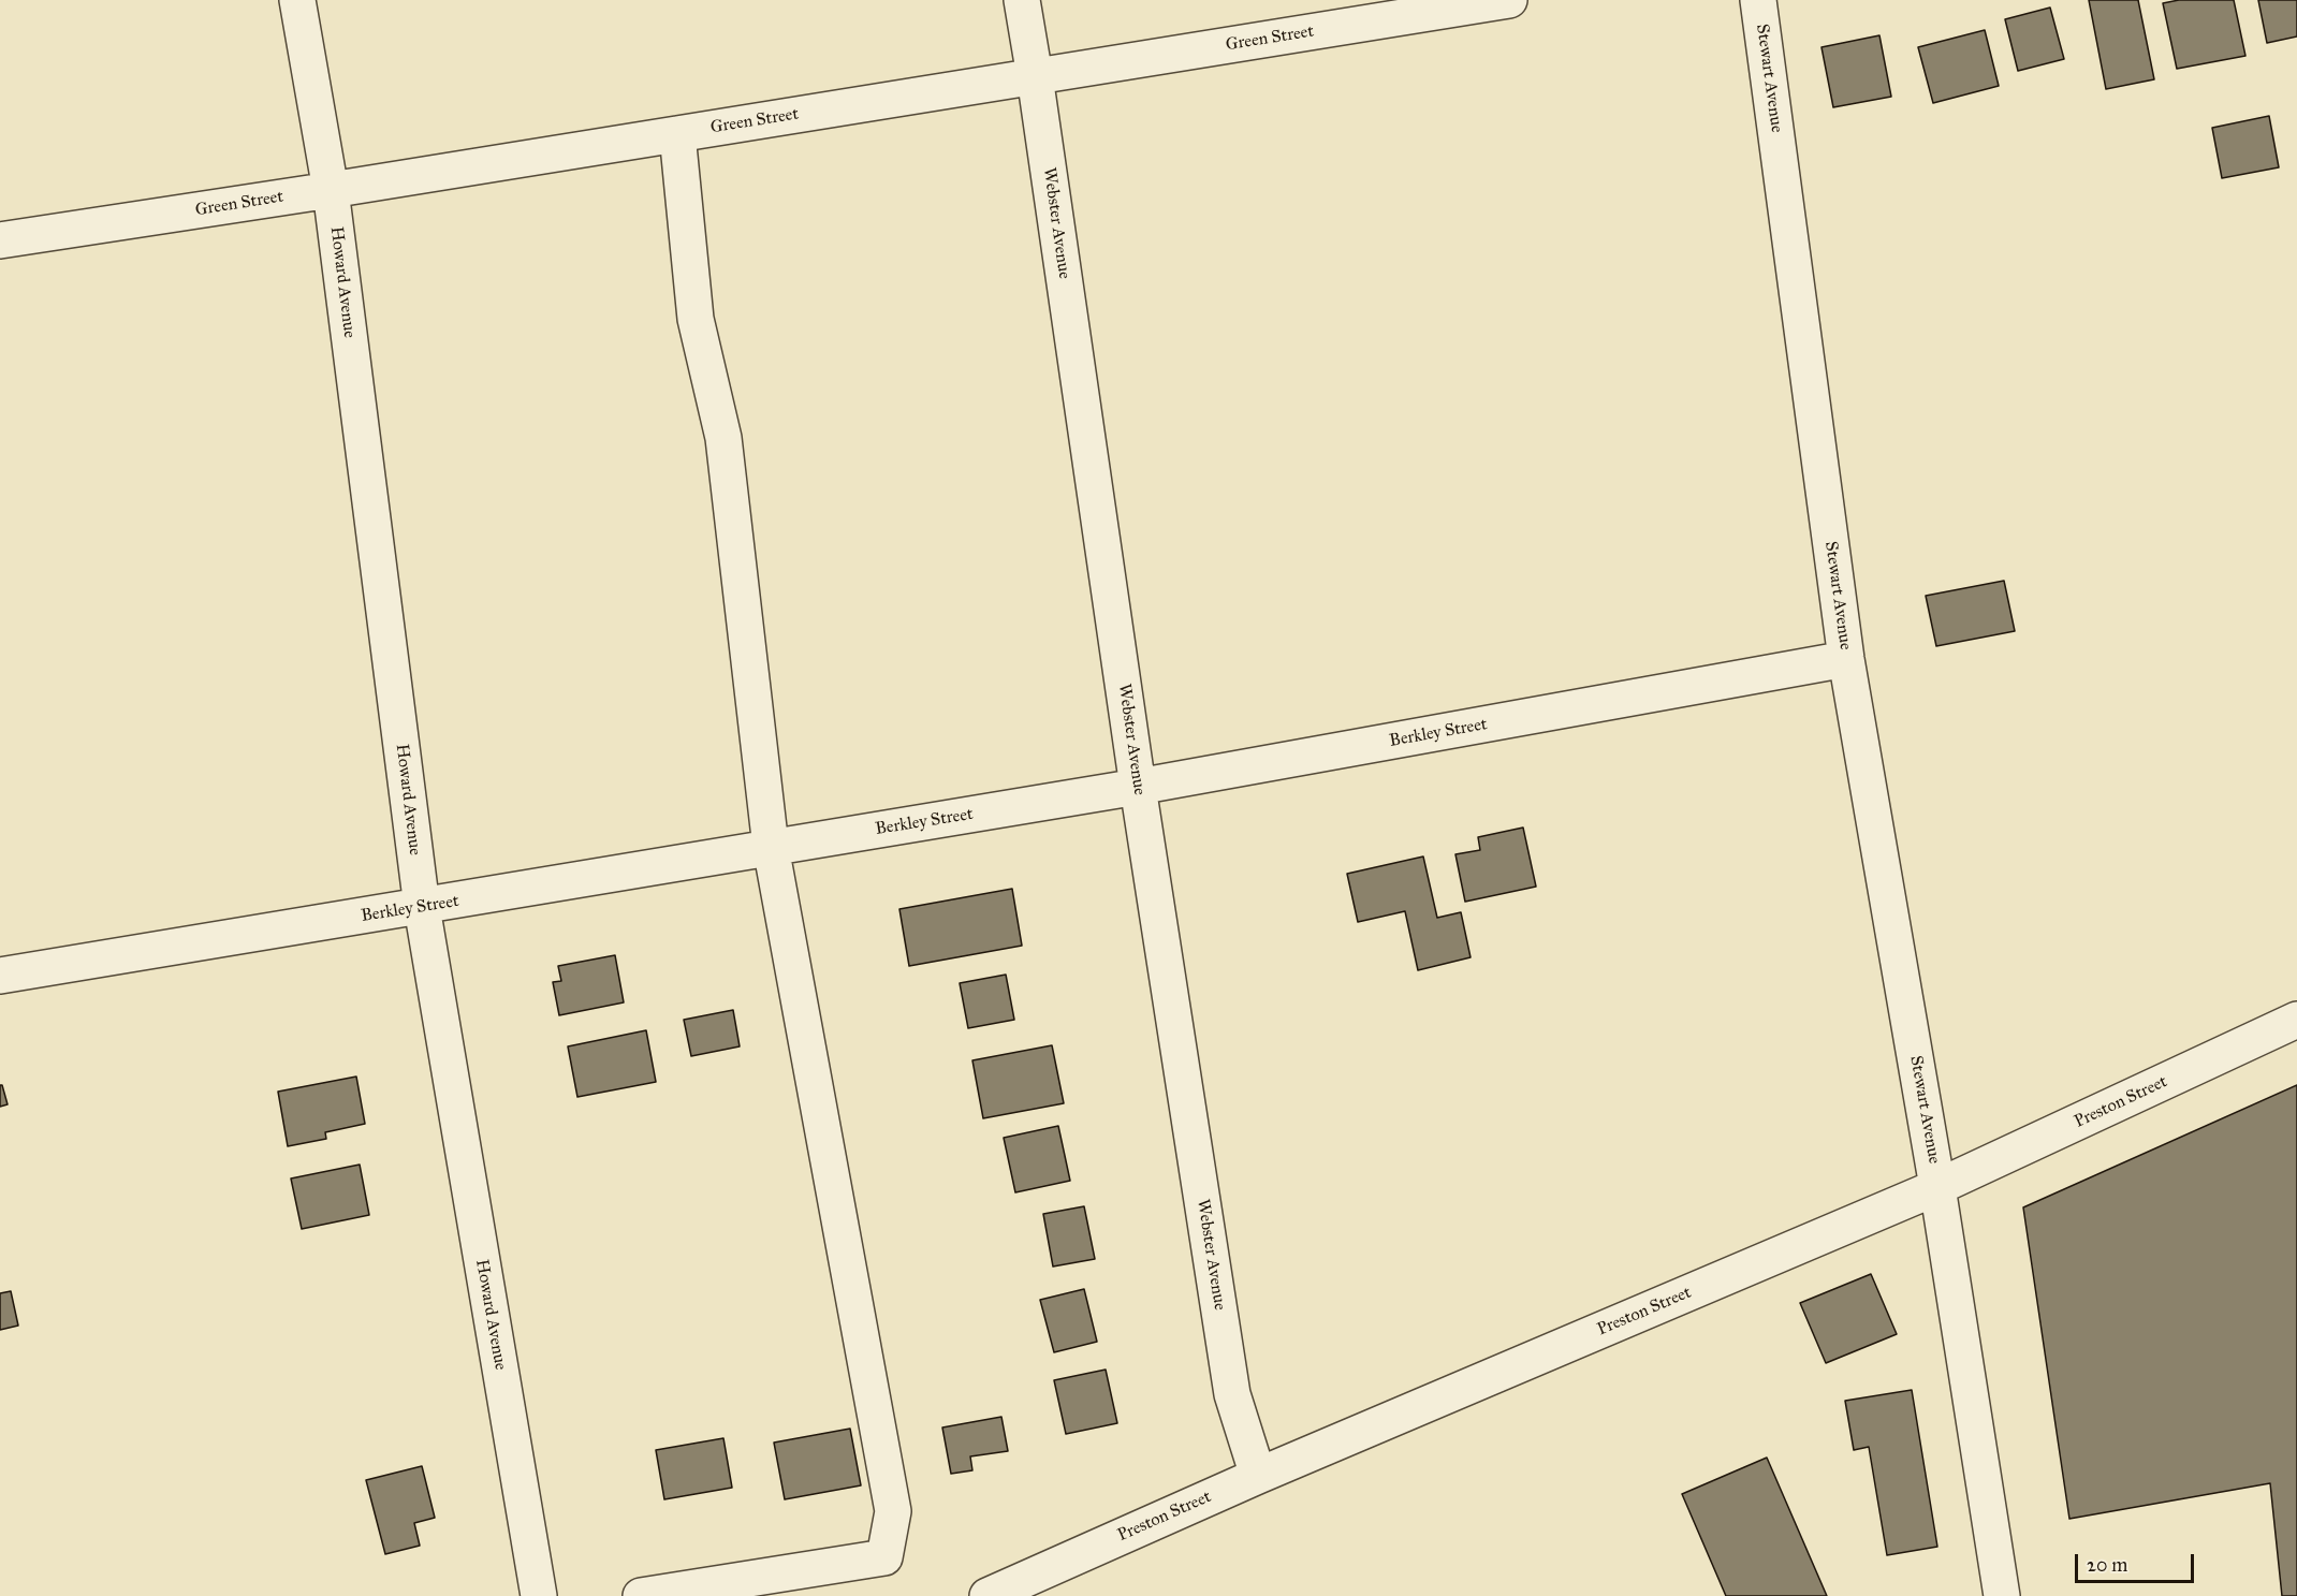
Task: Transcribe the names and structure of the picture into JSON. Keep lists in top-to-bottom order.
{
  "streets": {
    "street": [
      "Green Street",
      "Stewart Avenue",
      "Webster Avenue",
      "Howard Avenue",
      "Berkley Street",
      "Preston Street"
    ]
  },
  "crossings": [
    ["Green Street", "Webster Avenue"],
    ["Green Street", "Howard Avenue"],
    ["Stewart Avenue", "Berkley Street"],
    ["Stewart Avenue", "Preston Street"],
    ["Webster Avenue", "Berkley Street"],
    ["Webster Avenue", "Preston Street"],
    ["Howard Avenue", "Berkley Street"]
  ],
  "scale_bar": "20 m"
}
